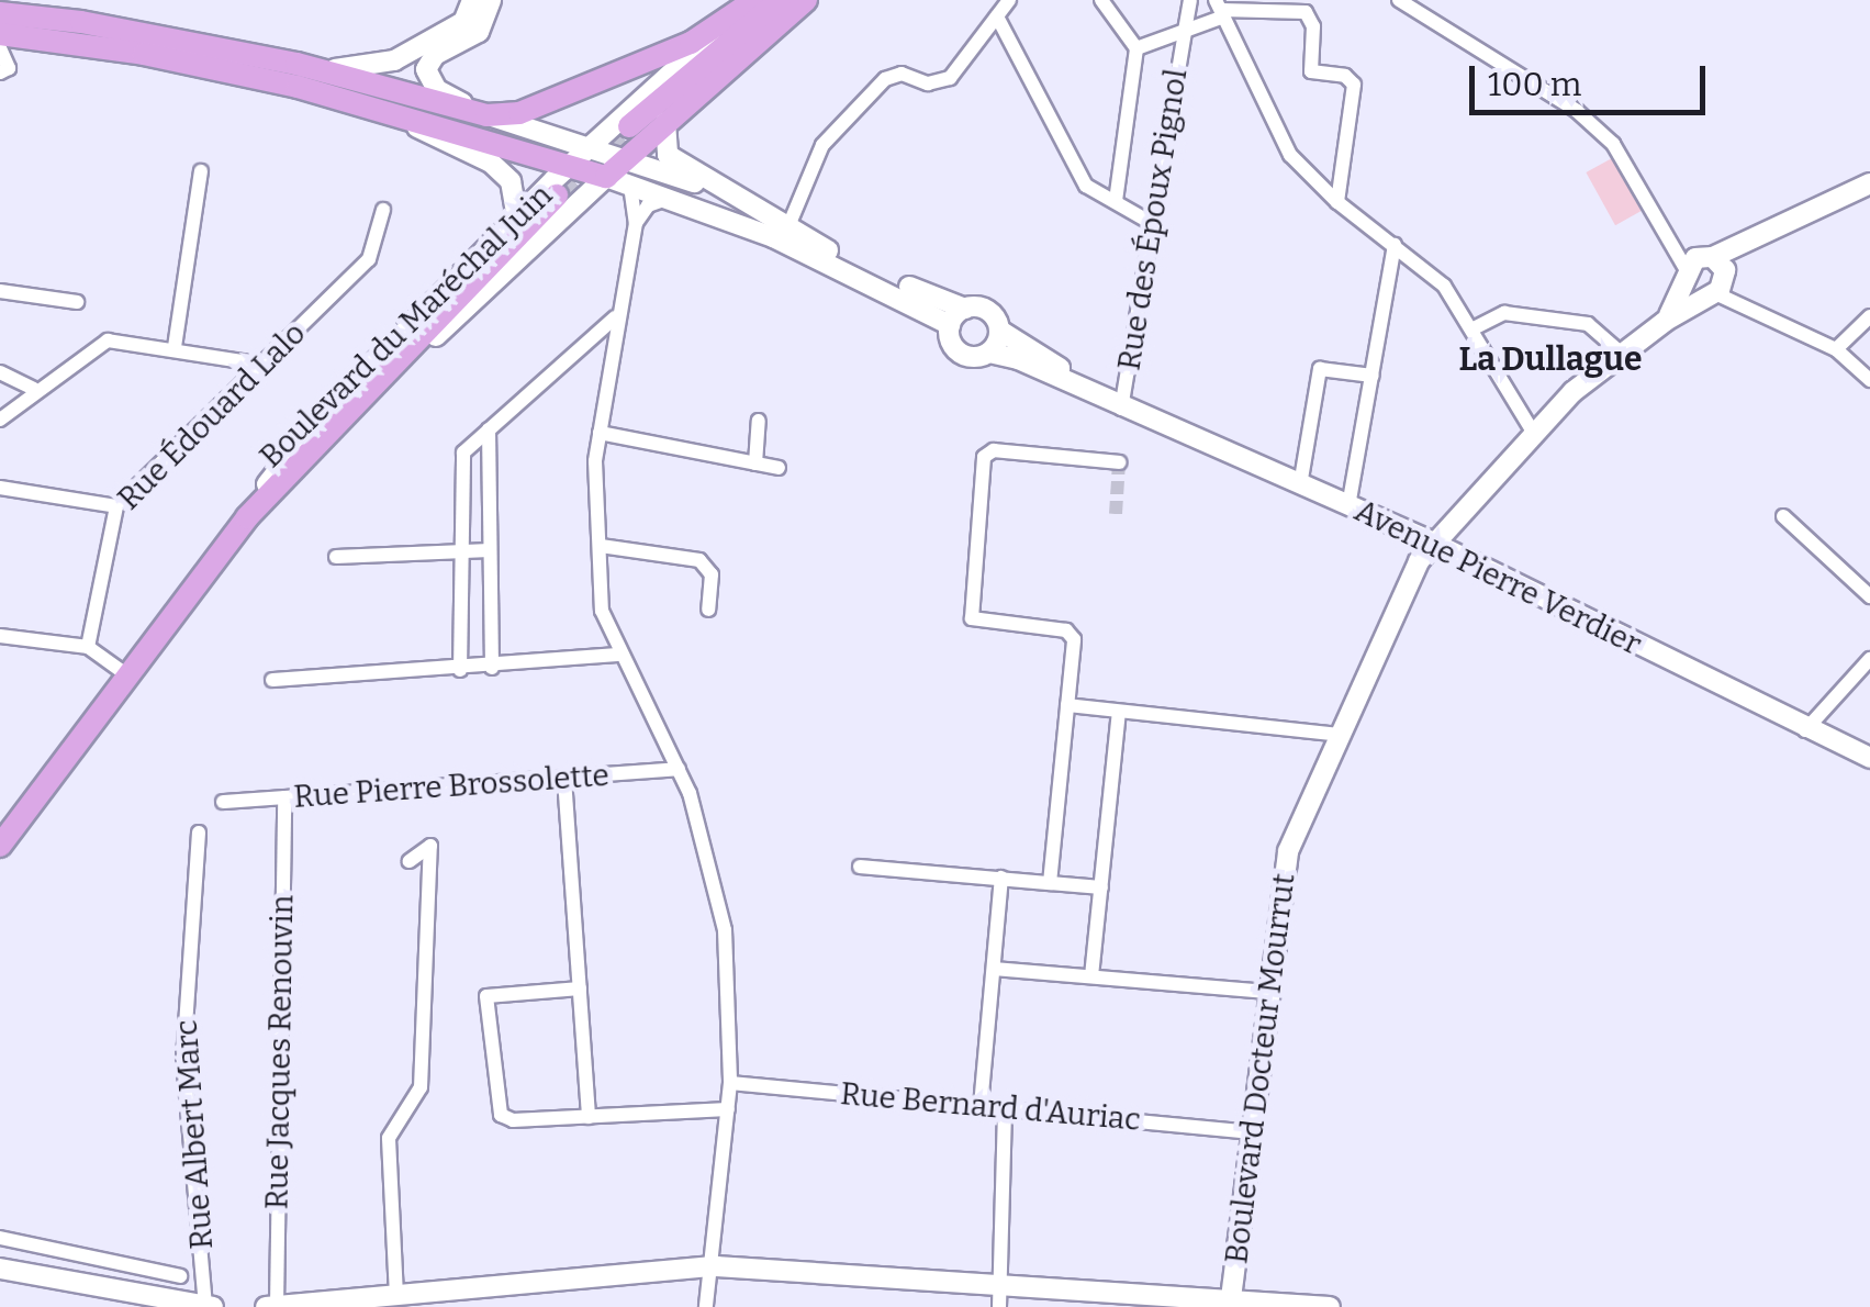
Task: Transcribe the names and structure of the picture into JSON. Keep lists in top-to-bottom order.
{
  "streets": {
    "main road": ["Boulevard du Maréchal Juin"],
    "street": [
      "Rue des Époux Pignol",
      "Rue Édouard Lalo",
      "Avenue Pierre Verdier",
      "Rue Pierre Brossolette",
      "Rue Jacques Renouvin",
      "Boulevard Docteur Mourrut",
      "Rue Bernard d'Auriac",
      "Rue Albert Marc"
    ]
  },
  "crossings": [
    ["Rue des Époux Pignol", "Avenue Pierre Verdier"],
    ["Avenue Pierre Verdier", "Boulevard Docteur Mourrut"],
    ["Rue Pierre Brossolette", "Rue Jacques Renouvin"],
    ["Boulevard Docteur Mourrut", "Rue Bernard d'Auriac"]
  ],
  "districts": ["La Dullague"],
  "scale_bar": "100 m"
}
